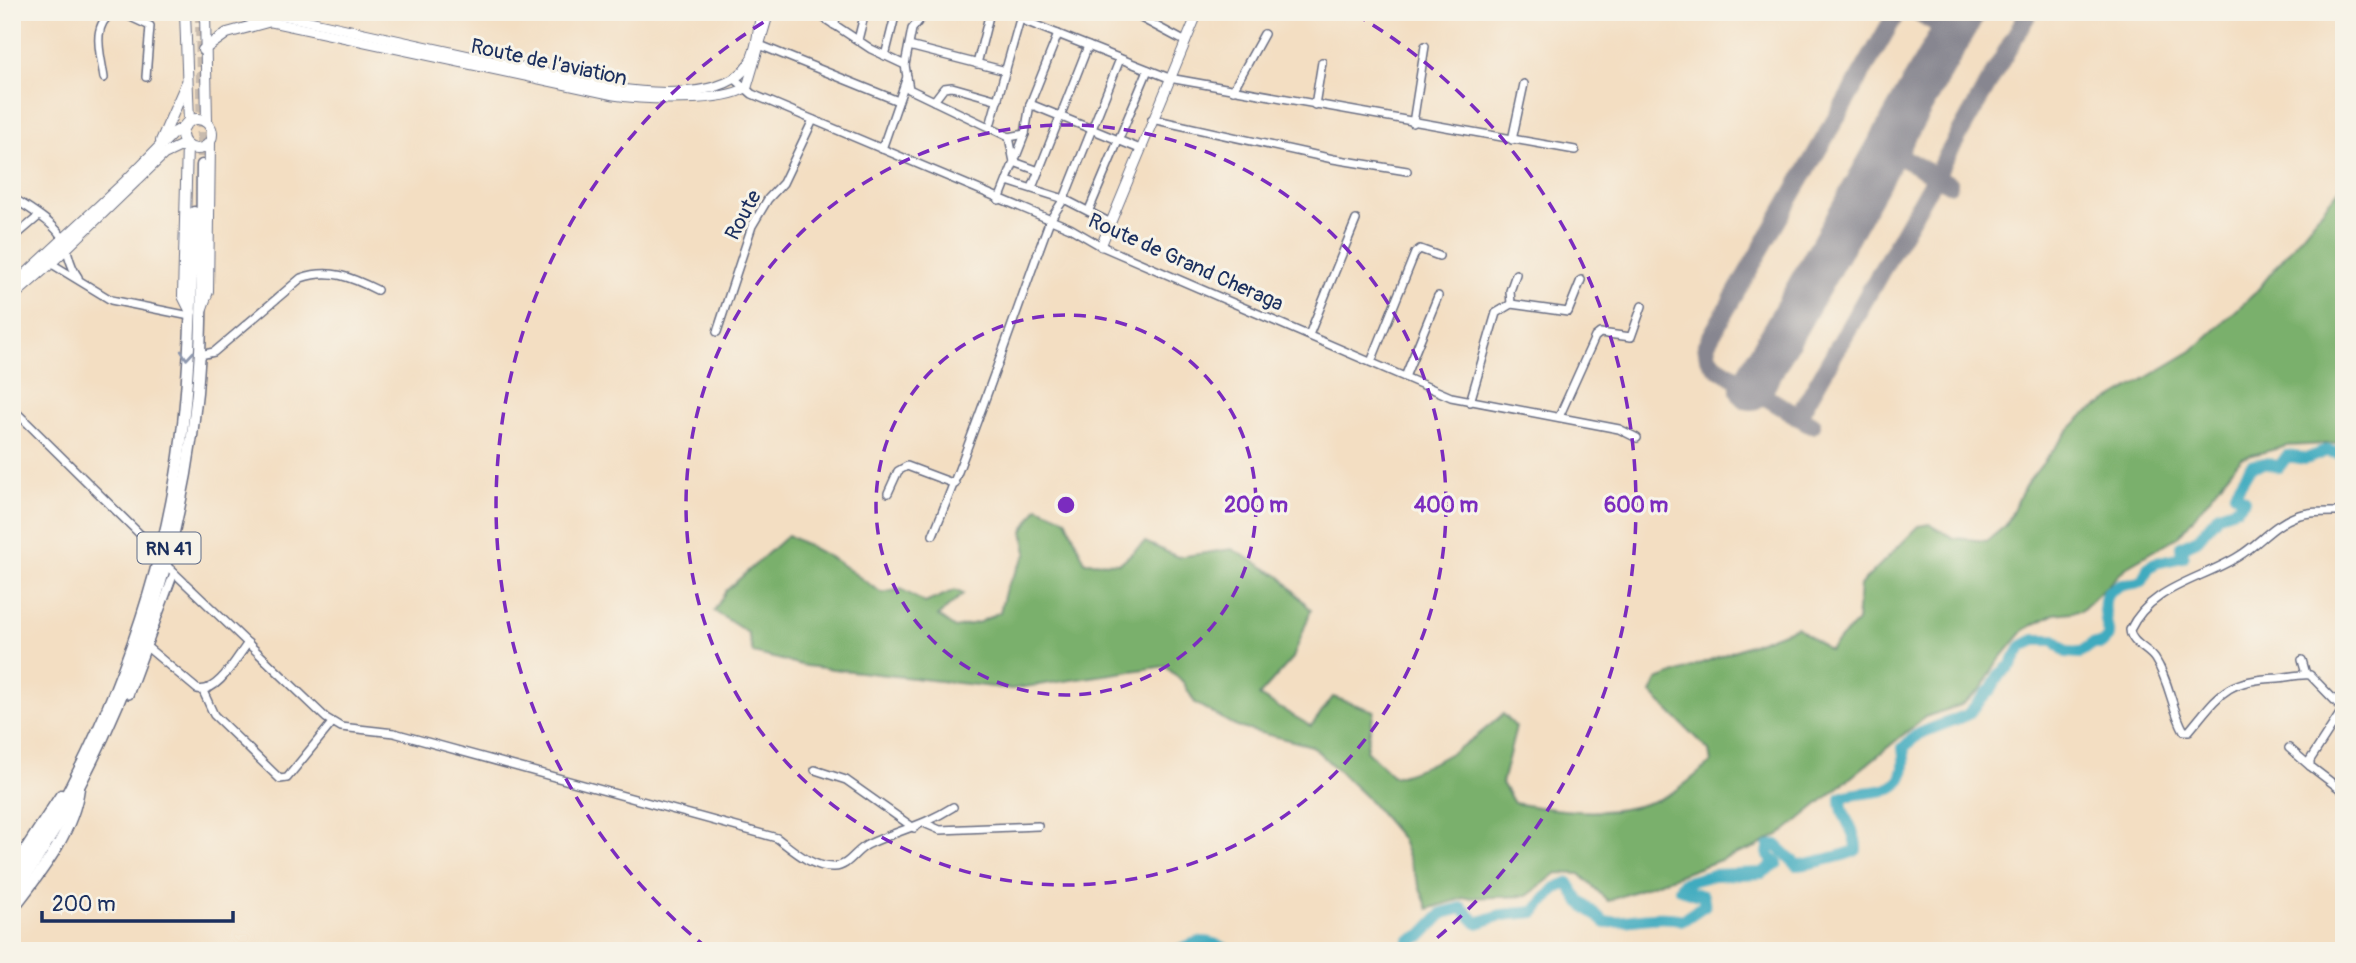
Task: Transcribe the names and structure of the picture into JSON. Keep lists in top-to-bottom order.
{
  "streets": {
    "main road": ["RN 41"],
    "street": ["Route de l'aviation", "Route", "Route de Grand Cheraga"]
  },
  "crossings": [
    ["Route de l'aviation", "Route de Grand Cheraga"],
    ["Route", "Route de Grand Cheraga"]
  ],
  "scale_bar": "200 m",
  "rings": ["200 m", "400 m", "600 m"]
}
